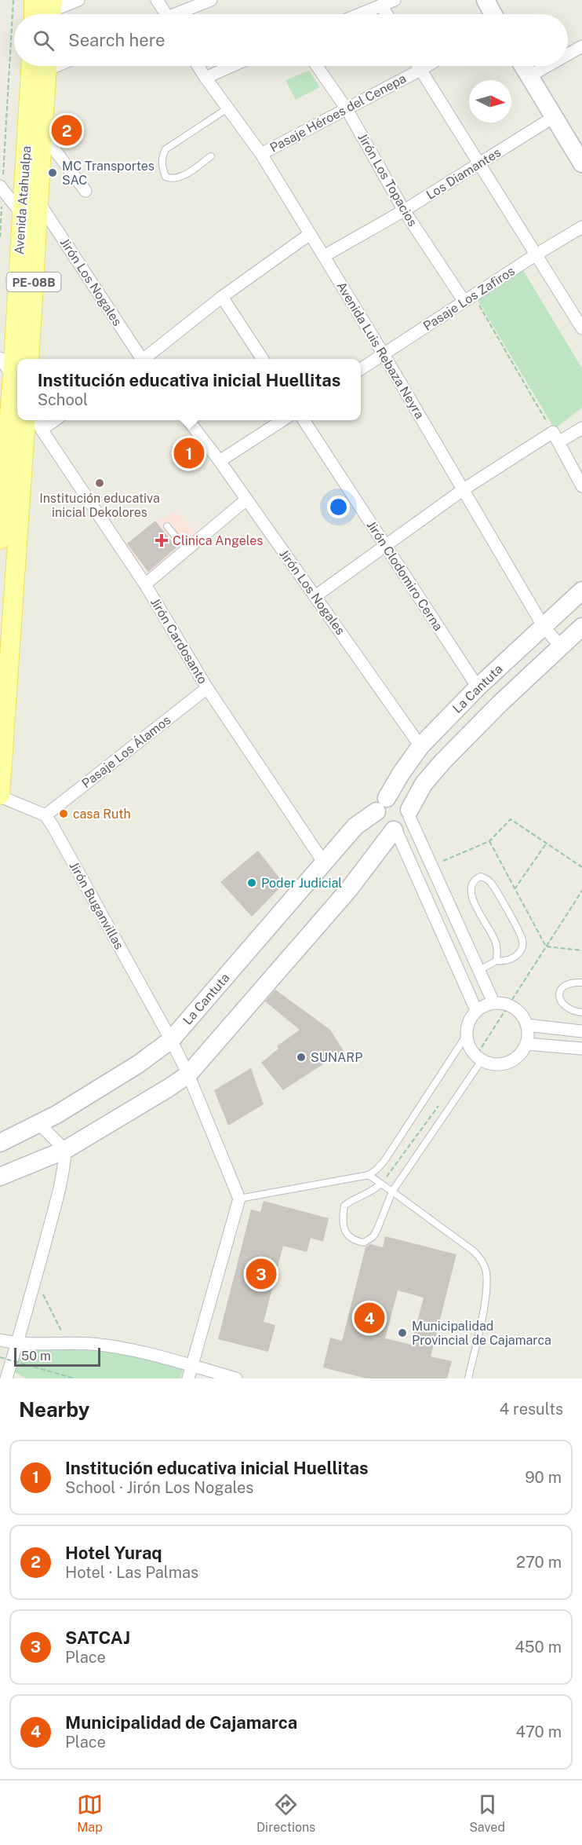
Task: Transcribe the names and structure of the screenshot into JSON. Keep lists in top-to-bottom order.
{
  "streets": {
    "main road": ["Avenida Atahualpa", "PE-08B"],
    "street": [
      "Pasaje Héroes del Cenepa",
      "Los Diamantes",
      "Jirón Los Topacios",
      "Jirón Los Nogales",
      "Pasaje Los Zafiros",
      "Avenida Luis Rebaza Neyra",
      "Jirón Clodomiro Cerna",
      "Jirón Cardosanto",
      "La Cantuta",
      "Pasaje Los Álamos",
      "Jirón Buganvillas"
    ]
  },
  "crossings": [
    ["Pasaje Héroes del Cenepa", "Jirón Los Topacios"],
    ["Pasaje Héroes del Cenepa", "Avenida Luis Rebaza Neyra"],
    ["Los Diamantes", "Jirón Los Topacios"],
    ["Los Diamantes", "Avenida Luis Rebaza Neyra"],
    ["Jirón Los Topacios", "Pasaje Los Zafiros"],
    ["Avenida Atahualpa", "Jirón Los Nogales"],
    ["Jirón Los Nogales", "La Cantuta"],
    ["Pasaje Los Zafiros", "Avenida Luis Rebaza Neyra"],
    ["Avenida Luis Rebaza Neyra", "La Cantuta"],
    ["Jirón Clodomiro Cerna", "La Cantuta"],
    ["Jirón Cardosanto", "La Cantuta"],
    ["Jirón Cardosanto", "Pasaje Los Álamos"],
    ["La Cantuta", "Jirón Buganvillas"],
    ["Pasaje Los Álamos", "Jirón Buganvillas"]
  ],
  "places": {
    "other": [
      "MC Transportes SAC",
      "Institución educativa inicial Dekolores",
      "casa Ruth",
      "Poder Judicial",
      "SUNARP",
      "Municipalidad Provincial de Cajamarca"
    ],
    "health": ["Clinica Angeles"]
  },
  "scale_bar": "50 m",
  "north": "right",
  "page": {
    "search": "Search here",
    "pins": [
      "2",
      "1",
      "3",
      "4"
    ],
    "popup": ["Institución educativa inicial Huellitas", "School"],
    "scale": "50 m",
    "heading": ["Nearby", "4 results"],
    "list": [
      {
        "mark": "1",
        "name": "Institución educativa inicial Huellitas",
        "note": "School · Jirón Los Nogales",
        "value": "90 m"
      },
      {
        "mark": "2",
        "name": "Hotel Yuraq",
        "note": "Hotel · Las Palmas",
        "value": "270 m"
      },
      {
        "mark": "3",
        "name": "SATCAJ",
        "note": "Place",
        "value": "450 m"
      },
      {
        "mark": "4",
        "name": "Municipalidad de Cajamarca",
        "note": "Place",
        "value": "470 m"
      }
    ],
    "nav": ["Map", "Directions", "Saved"]
  }
}
